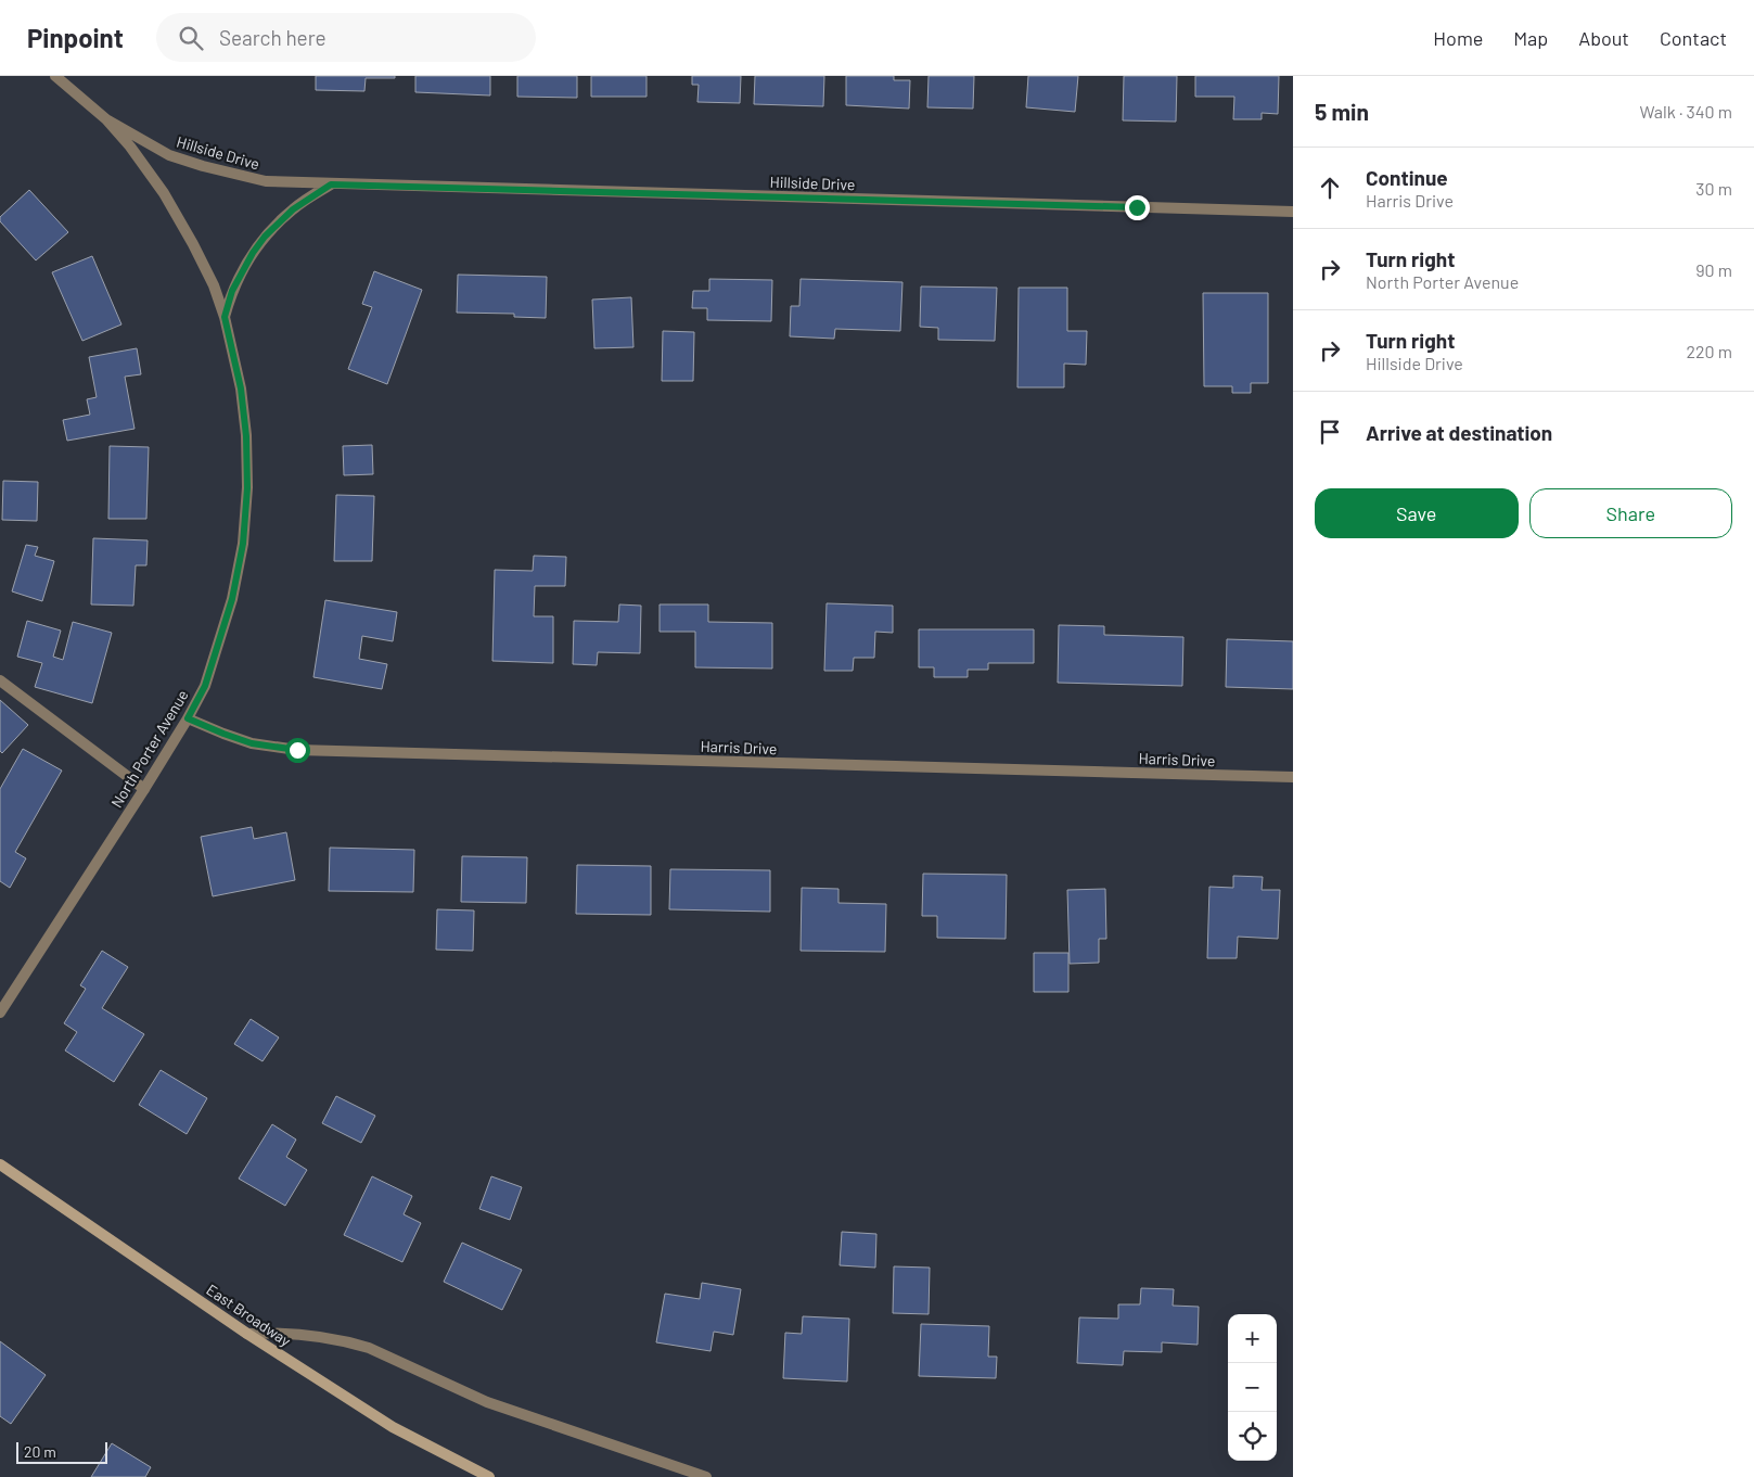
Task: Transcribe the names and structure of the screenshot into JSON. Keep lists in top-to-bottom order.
{
  "streets": {
    "main road": ["East Broadway"],
    "street": ["Hillside Drive", "Harris Drive", "North Porter Avenue"]
  },
  "crossings": [
    ["Hillside Drive", "North Porter Avenue"],
    ["Harris Drive", "North Porter Avenue"]
  ],
  "scale_bar": "20 m",
  "page": {
    "header": "Pinpoint",
    "search": "Search here",
    "nav": [
      "Home",
      "Map",
      "About",
      "Contact"
    ],
    "heading": ["5 min", "Walk · 340 m"],
    "list": [
      ["Continue", "Harris Drive", "30 m"],
      ["Turn right", "North Porter Avenue", "90 m"],
      ["Turn right", "Hillside Drive", "220 m"],
      "Arrive at destination"
    ],
    "buttons": ["Save", "Share"],
    "map_buttons": ["+", "−"],
    "scale": "20 m"
  }
}
